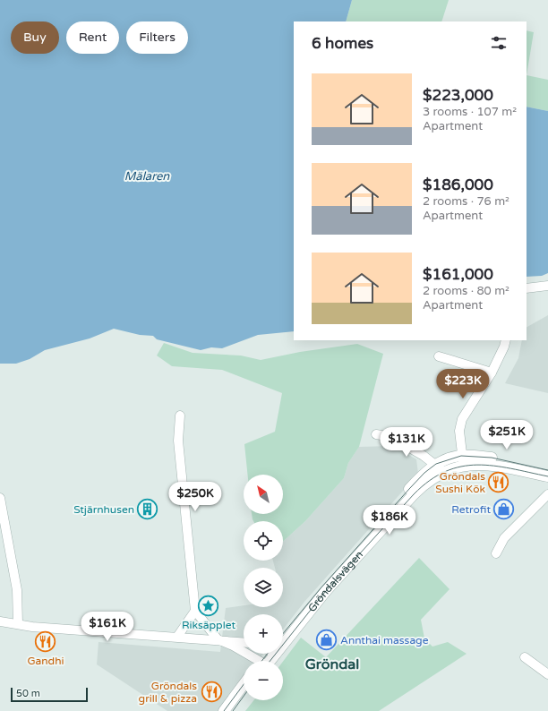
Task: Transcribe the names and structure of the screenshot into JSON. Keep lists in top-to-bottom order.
{
  "streets": {
    "street": ["Gröndalsvägen"]
  },
  "districts": ["Gröndal"],
  "water": ["Mälaren"],
  "places": {
    "restaurant": ["Gröndals Sushi Kök", "Gandhi", "Gröndals grill & pizza"],
    "building": ["Stjärnhusen"],
    "shop": ["Retrofit", "Annthai massage"],
    "place": ["Riksäpplet"]
  },
  "scale_bar": "50 m",
  "north": "top left",
  "page": {
    "chip": ["Buy", "Rent", "Filters"],
    "heading": "6 homes",
    "list": [
      {
        "name": "$223,000",
        "note": "3 rooms · 107 m² · Apartment"
      },
      {
        "name": "$186,000",
        "note": "2 rooms · 76 m² · Apartment"
      },
      {
        "name": "$161,000",
        "note": "2 rooms · 80 m² · Apartment"
      }
    ],
    "price": [
      "$223K",
      "$251K",
      "$131K",
      "$250K",
      "$186K",
      "$161K"
    ],
    "map_buttons": ["+", "−"],
    "scale": "50 m"
  }
}
